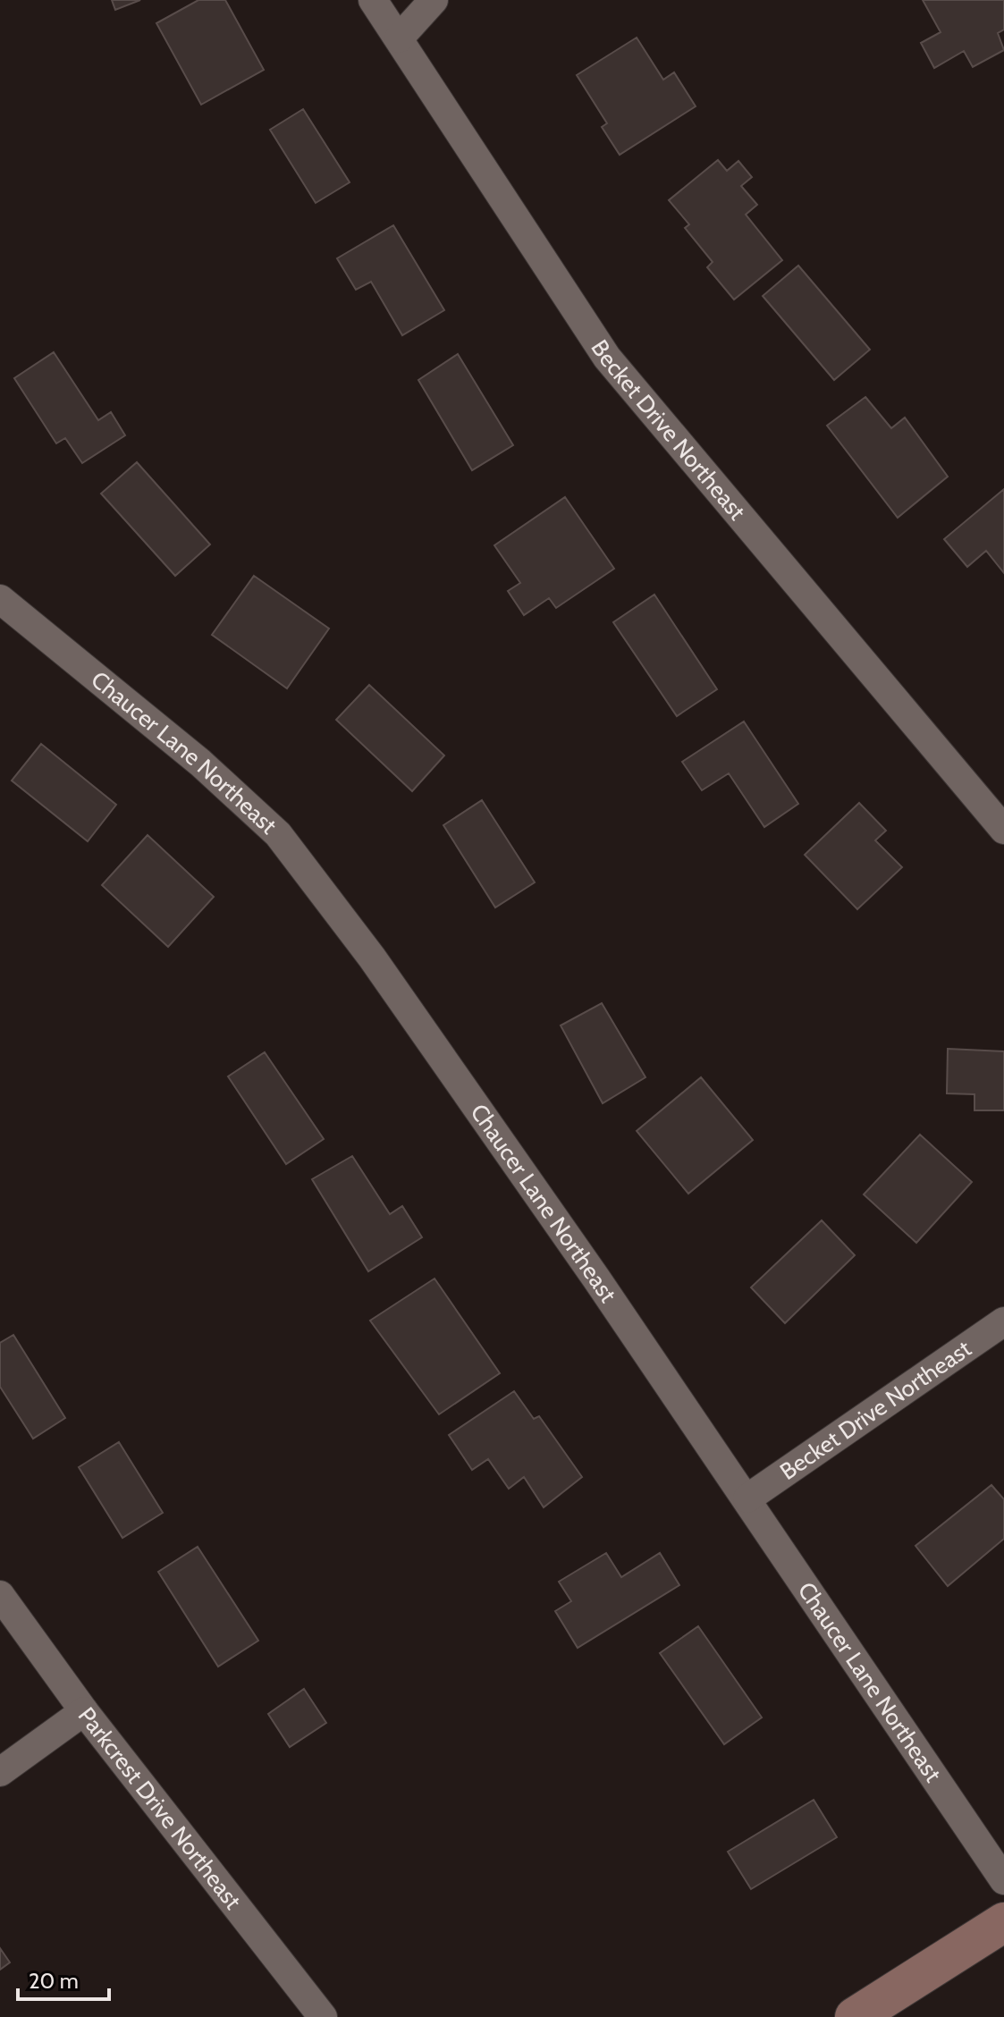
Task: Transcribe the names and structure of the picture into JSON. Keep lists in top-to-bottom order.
{
  "streets": {
    "street": ["Becket Drive Northeast", "Chaucer Lane Northeast", "Parkcrest Drive Northeast"]
  },
  "crossings": [
    ["Becket Drive Northeast", "Chaucer Lane Northeast"]
  ],
  "scale_bar": "20 m"
}
